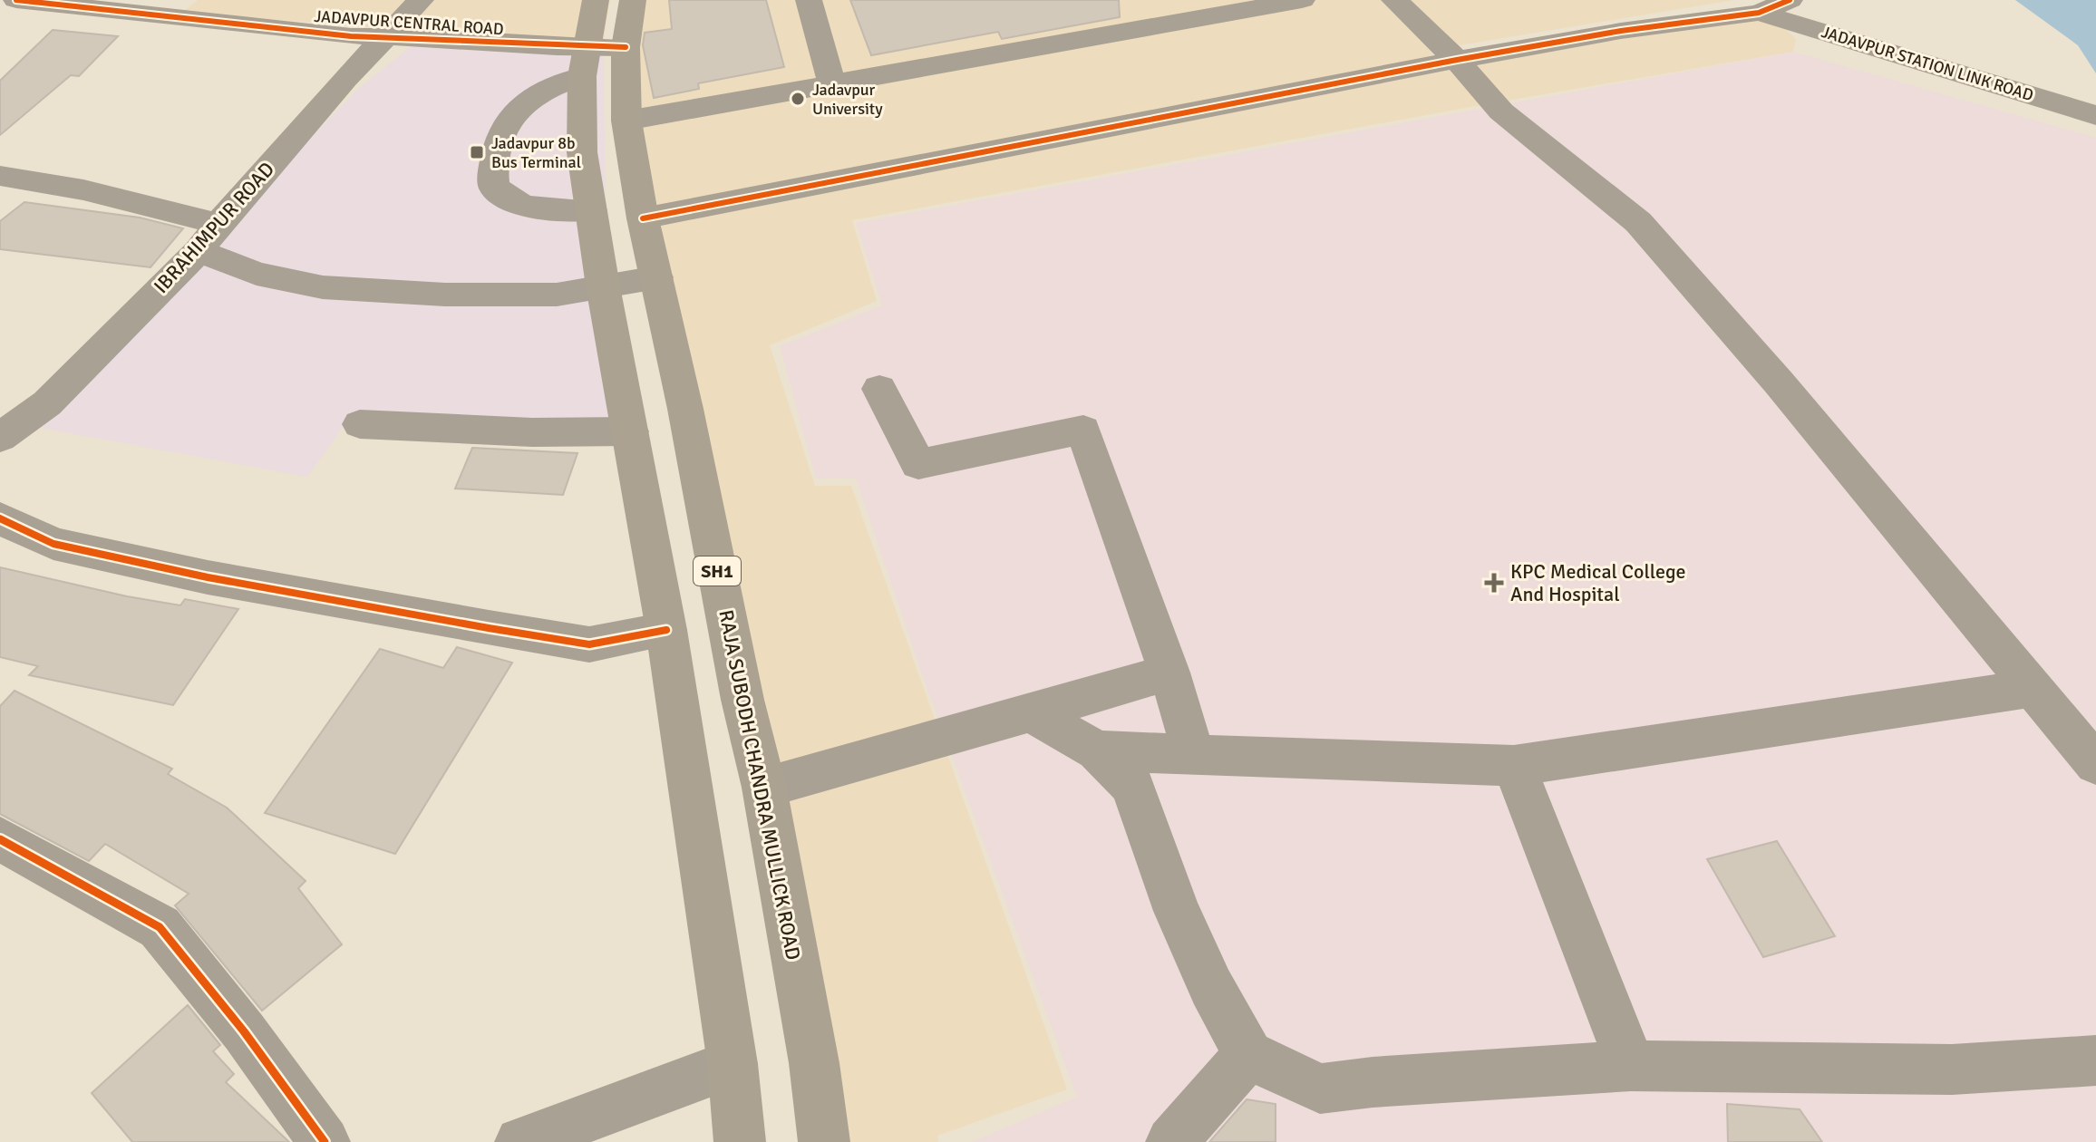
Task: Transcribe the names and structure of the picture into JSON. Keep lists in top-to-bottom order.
{
  "streets": {
    "main road": ["SH1", "RAJA SUBODH CHANDRA MULLICK ROAD"],
    "street": ["JADAVPUR CENTRAL ROAD", "JADAVPUR STATION LINK ROAD", "IBRAHIMPUR ROAD"]
  },
  "crossings": [
    ["JADAVPUR CENTRAL ROAD", "IBRAHIMPUR ROAD"],
    ["JADAVPUR CENTRAL ROAD", "RAJA SUBODH CHANDRA MULLICK ROAD"]
  ],
  "places": {
    "other": ["Jadavpur University"],
    "transit": ["Jadavpur 8b Bus Terminal"],
    "health": ["KPC Medical College And Hospital"]
  }
}
